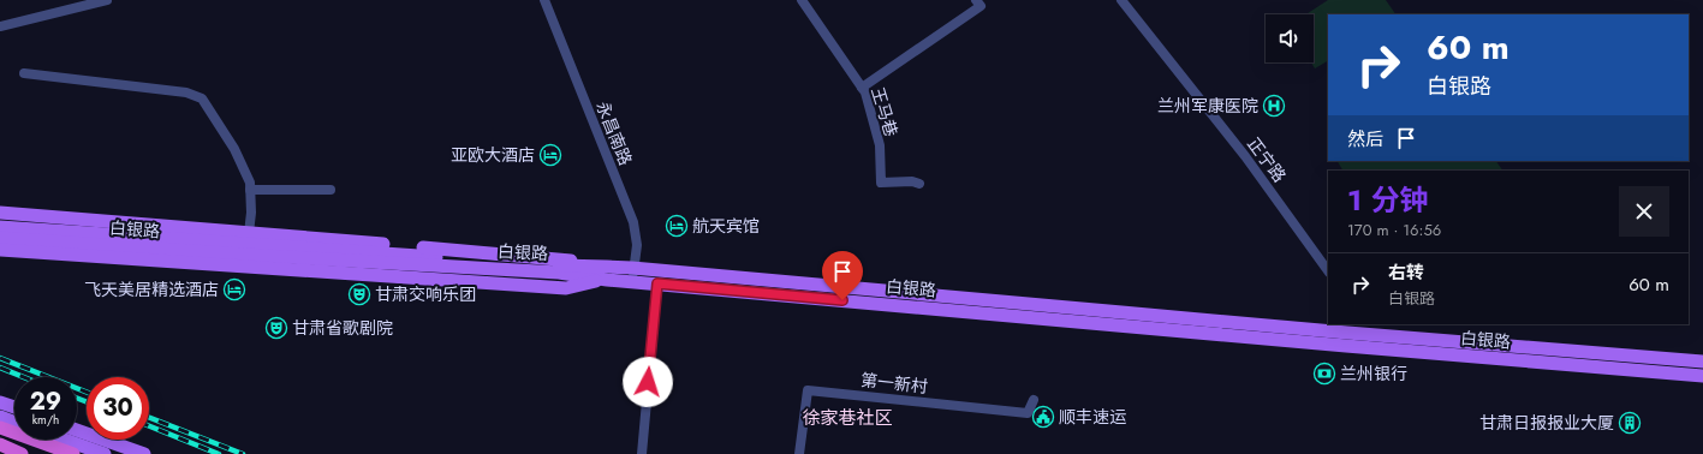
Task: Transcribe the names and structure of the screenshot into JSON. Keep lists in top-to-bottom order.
{
  "streets": {
    "main road": ["白银路"],
    "street": [
      "王马巷",
      "永昌南路",
      "正宁路",
      "第一新村"
    ]
  },
  "crossings": [
    ["永昌南路", "白银路"]
  ],
  "districts": ["徐家巷社区"],
  "places": {
    "hospital": ["兰州军康医院"],
    "hotel": ["亚欧大酒店", "航天宾馆", "飞天美居精选酒店"],
    "theatre": ["甘肃交响乐团", "甘肃省歌剧院"],
    "bank": ["兰州银行"],
    "public building": ["顺丰速运"],
    "building": ["甘肃日报报业大厦"]
  },
  "page": {
    "turn": ["60 m", "白银路"],
    "then": "然后",
    "heading": ["1 分钟", "170 m · 16:56"],
    "list": [
      {
        "name": "右转",
        "note": "白银路",
        "value": "60 m"
      }
    ],
    "speed": "29 km/h",
    "limit": "30"
  }
}
